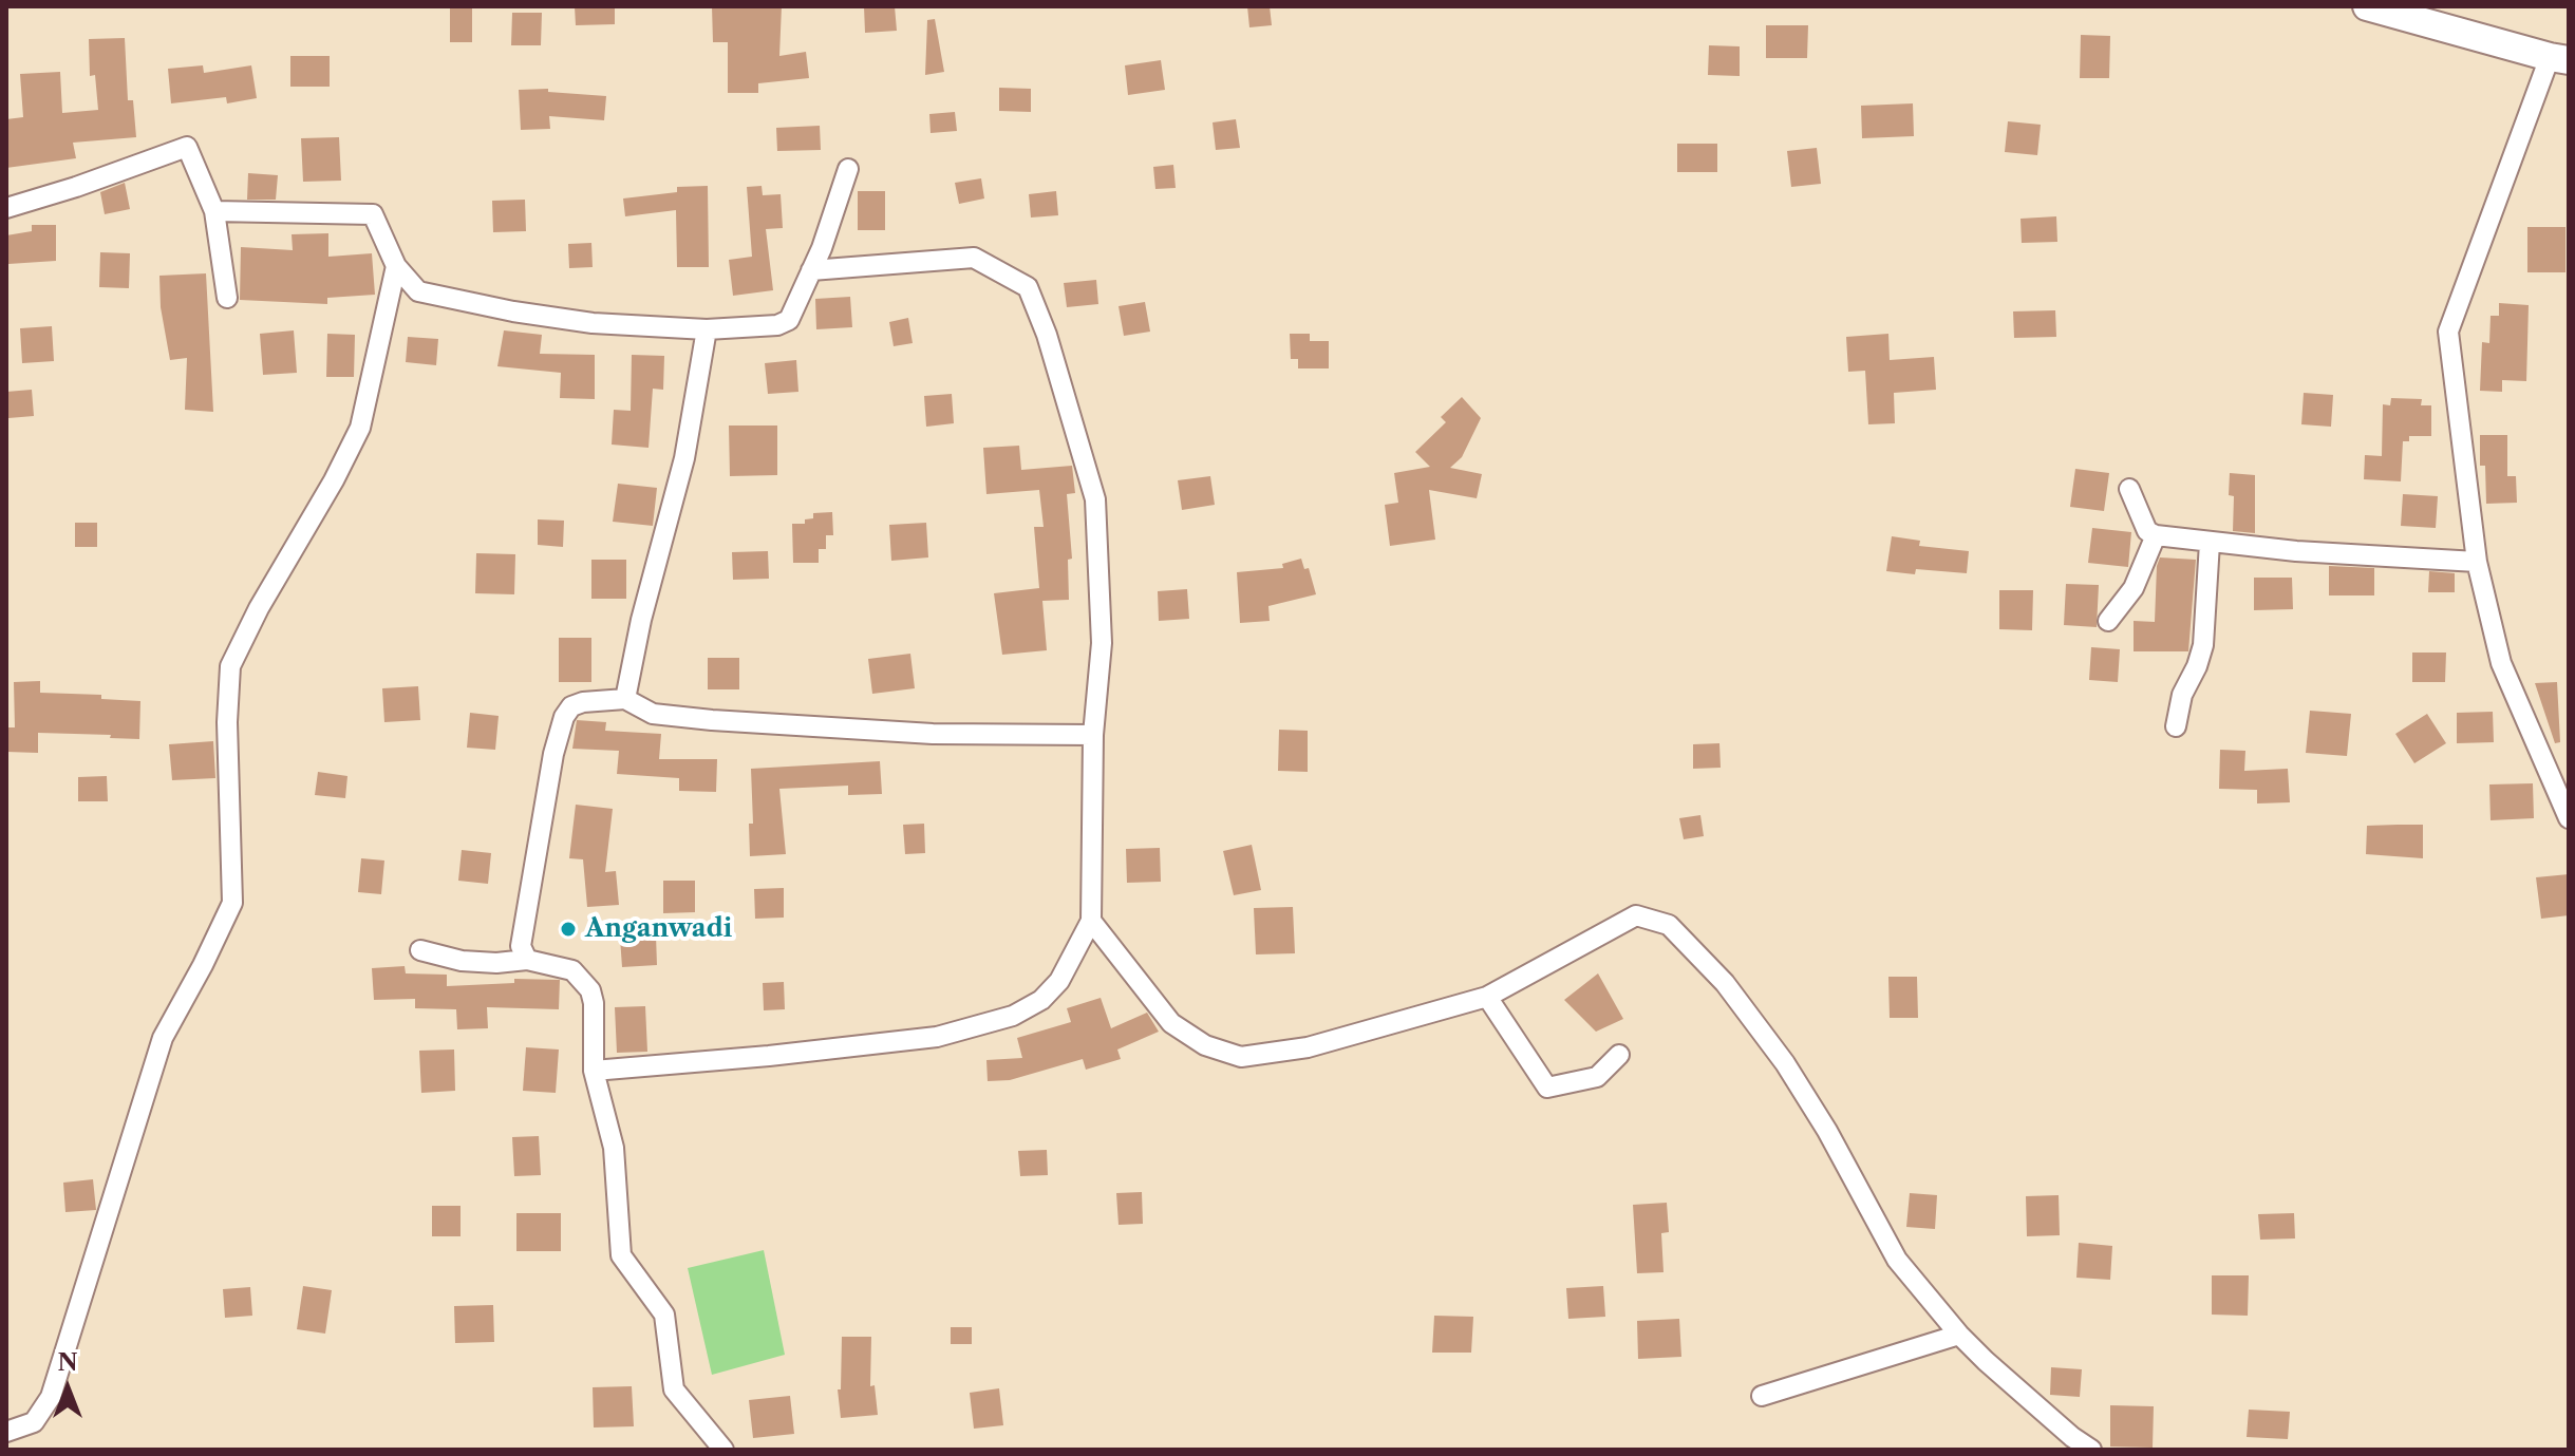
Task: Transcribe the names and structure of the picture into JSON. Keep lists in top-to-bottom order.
{
  "places": ["Anganwadi"],
  "north": "top"
}
